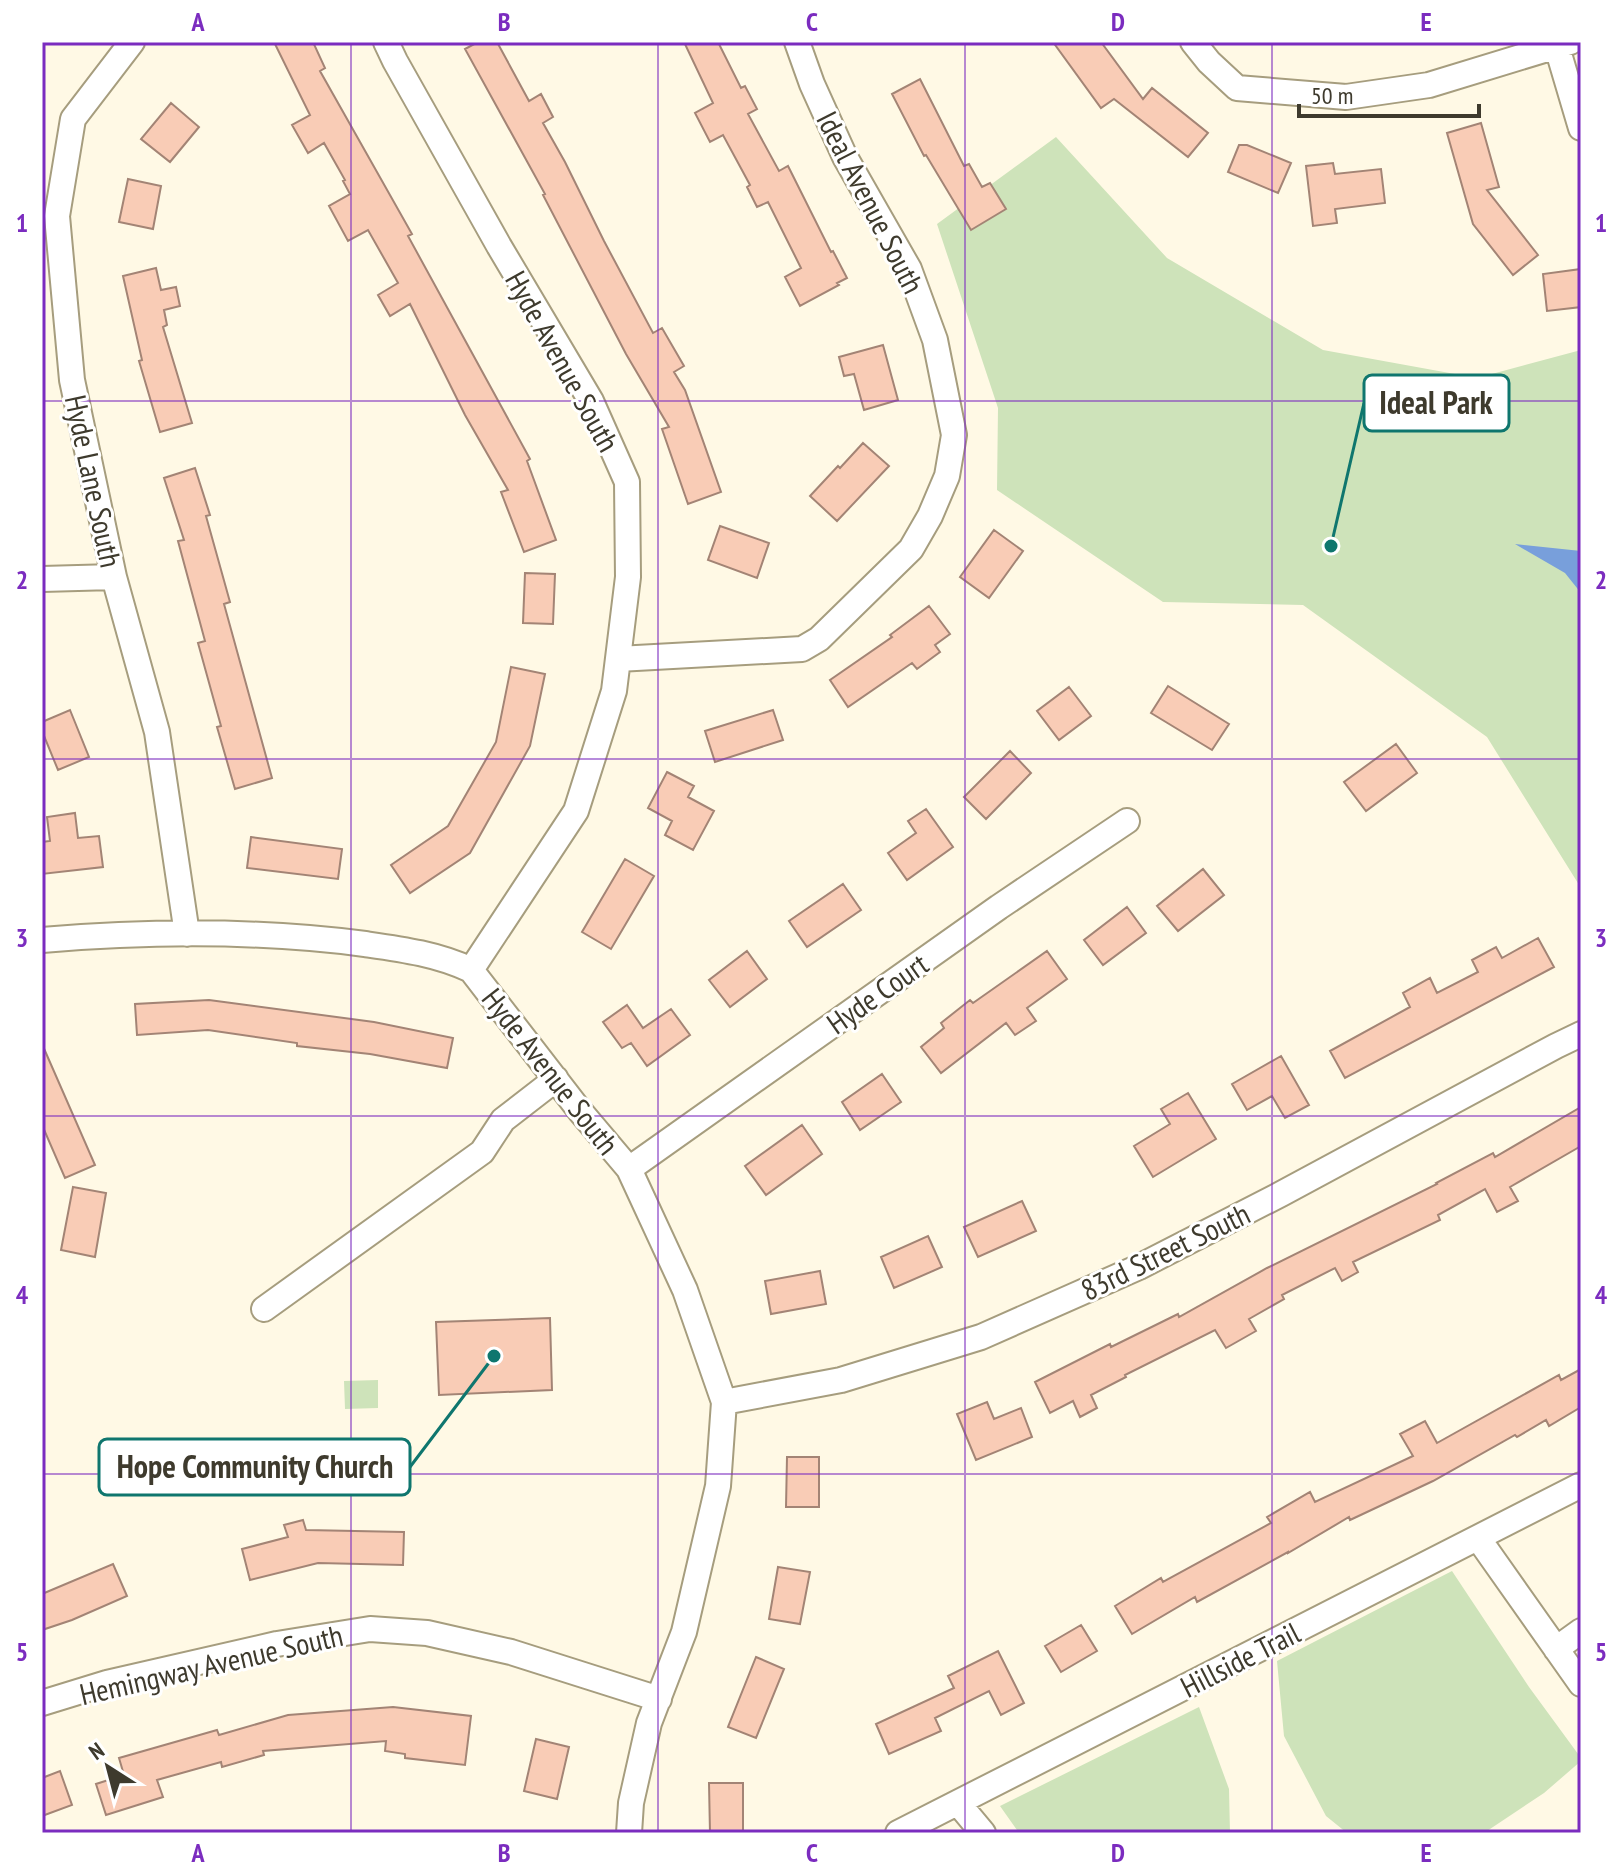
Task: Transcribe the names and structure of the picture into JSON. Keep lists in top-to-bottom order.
{
  "streets": {
    "street": [
      "Ideal Avenue South",
      "Hyde Avenue South",
      "Hyde Lane South",
      "Hyde Court",
      "83rd Street South",
      "Hillside Trail",
      "Hemingway Avenue South"
    ]
  },
  "crossings": [
    ["Ideal Avenue South", "Hyde Avenue South"],
    ["Hyde Avenue South", "Hyde Court"],
    ["Hyde Avenue South", "83rd Street South"],
    ["Hyde Avenue South", "Hemingway Avenue South"]
  ],
  "places": ["Ideal Park", "Hope Community Church"],
  "scale_bar": "50 m",
  "north": "top left",
  "grid": {
    "columns": [
      "A",
      "B",
      "C",
      "D",
      "E"
    ],
    "rows": [
      "1",
      "2",
      "3",
      "4",
      "5"
    ]
  }
}
